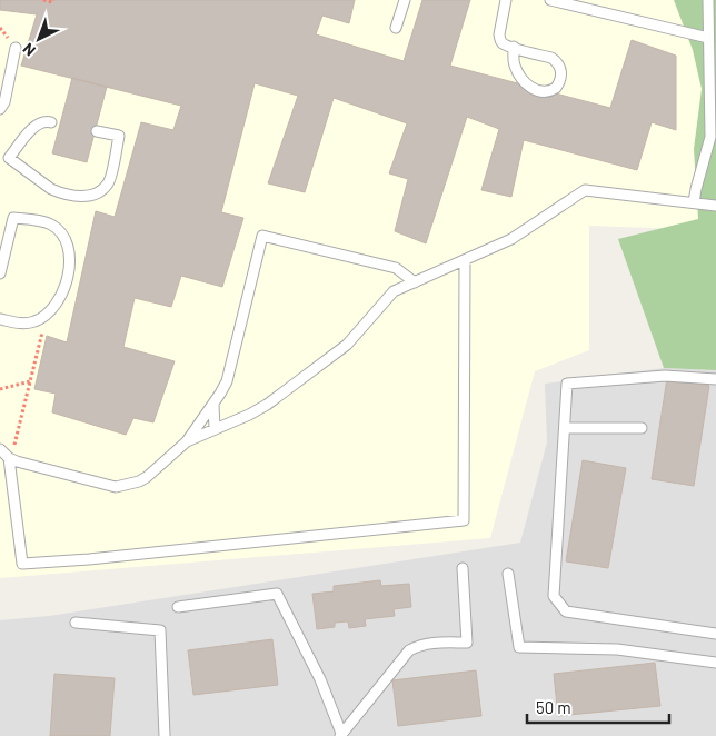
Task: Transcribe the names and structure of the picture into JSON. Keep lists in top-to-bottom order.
{
  "scale_bar": "50 m",
  "north": "bottom left"
}
